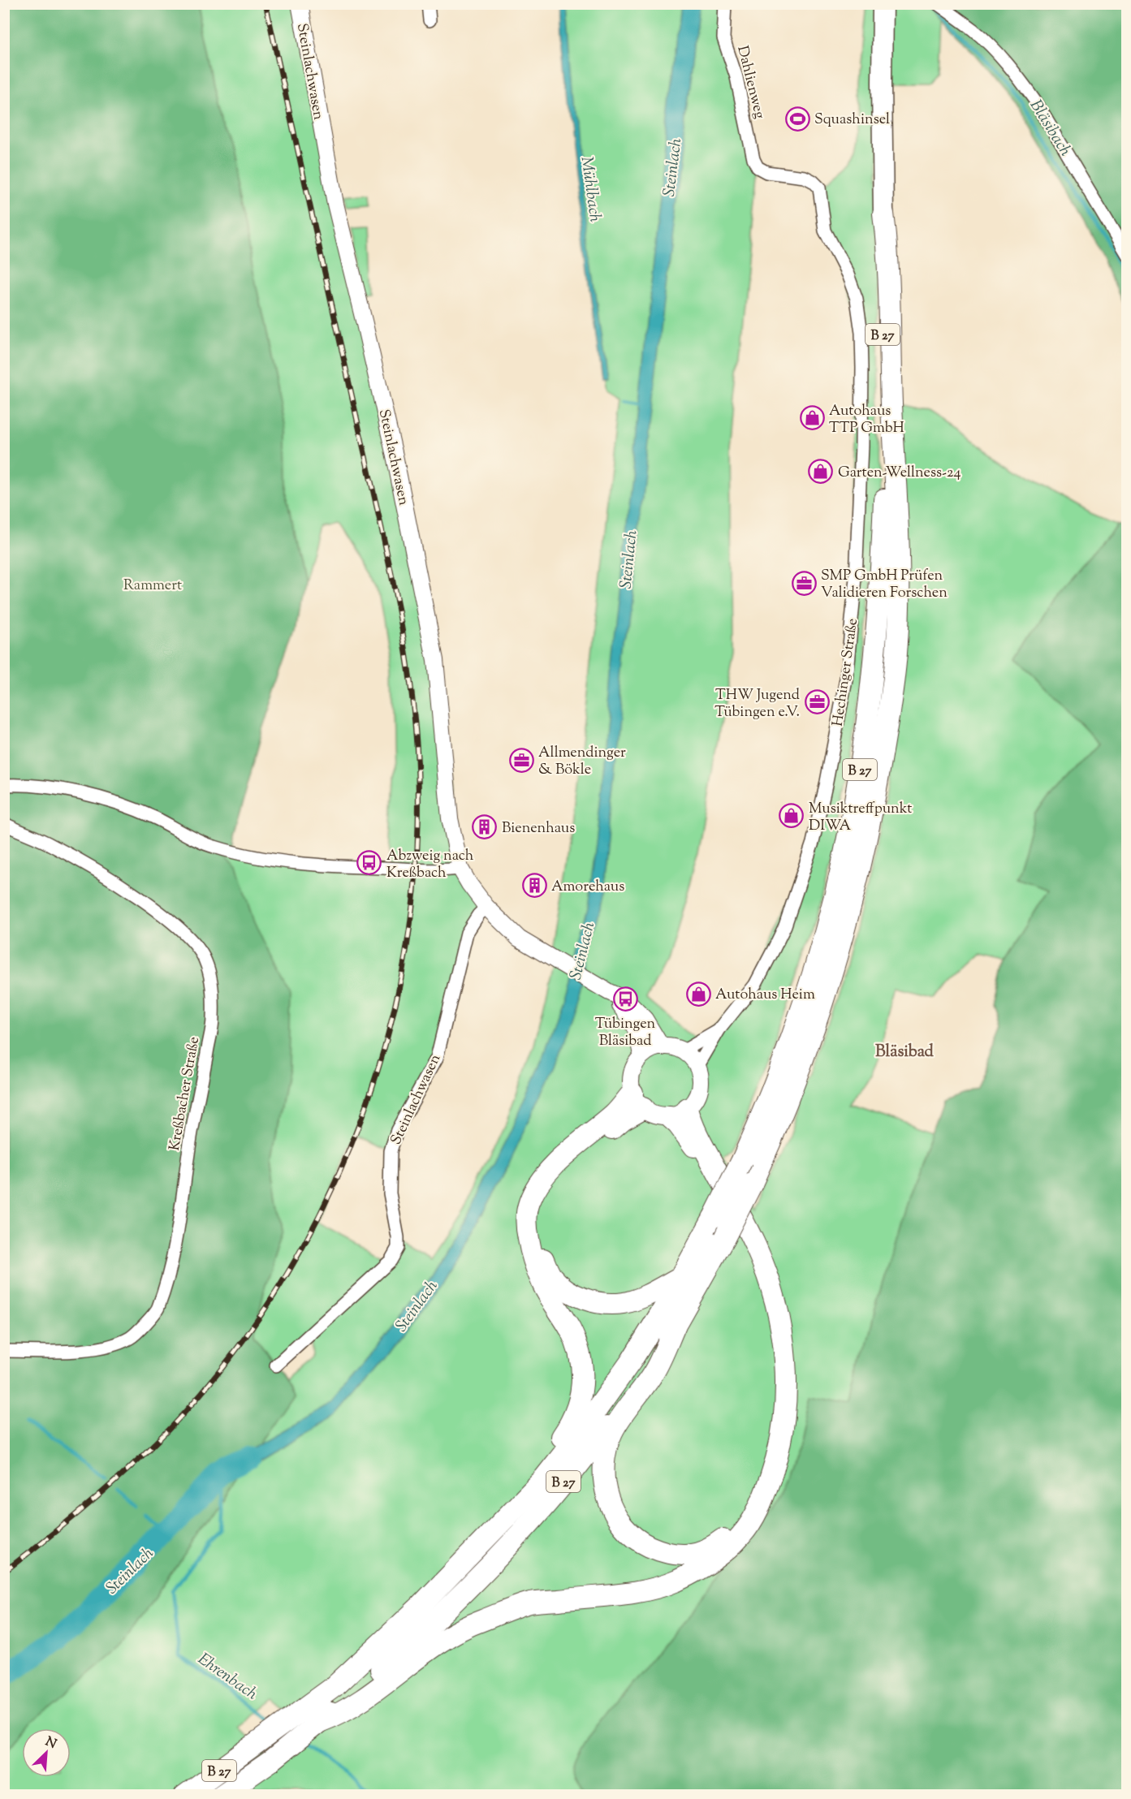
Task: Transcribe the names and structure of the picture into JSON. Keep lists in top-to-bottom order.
{
  "streets": {
    "highway": ["B 27"],
    "street": [
      "Steinlachwasen",
      "Dahlienweg",
      "Hechinger Straße",
      "Kreßbacher Straße"
    ]
  },
  "crossings": [
    ["Steinlachwasen", "Hechinger Straße"],
    ["Dahlienweg", "Hechinger Straße"]
  ],
  "districts": ["Bläsibad"],
  "water": [
    "Bläsibach",
    "Steinlach",
    "Mühlbach",
    "Ehrenbach"
  ],
  "parks": ["Rammert"],
  "places": {
    "sports": ["Squashinsel"],
    "shop": [
      "Autohaus TTP GmbH",
      "Garten-Wellness-24",
      "Musiktreffpunkt DIWA",
      "Autohaus Heim"
    ],
    "office": ["SMP GmbH Prüfen Validieren Forschen", "THW Jugend Tübingen e.V.", "Allmendinger & Bökle"],
    "building": ["Bienenhaus", "Amorehaus"],
    "bus stop": ["Abzweig nach Kreßbach", "Tübingen Bläsibad"]
  },
  "north": "top right"
}
